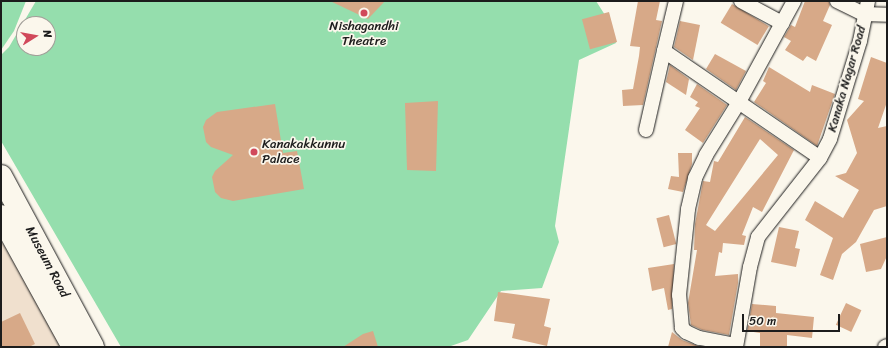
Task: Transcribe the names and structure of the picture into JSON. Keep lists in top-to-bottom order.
{
  "streets": {
    "main road": ["Museum Road"],
    "street": ["Kanaka Nagar Road"]
  },
  "places": ["Nishagandhi Theatre", "Kanakakkunnu Palace"],
  "scale_bar": "50 m",
  "north": "right"
}
